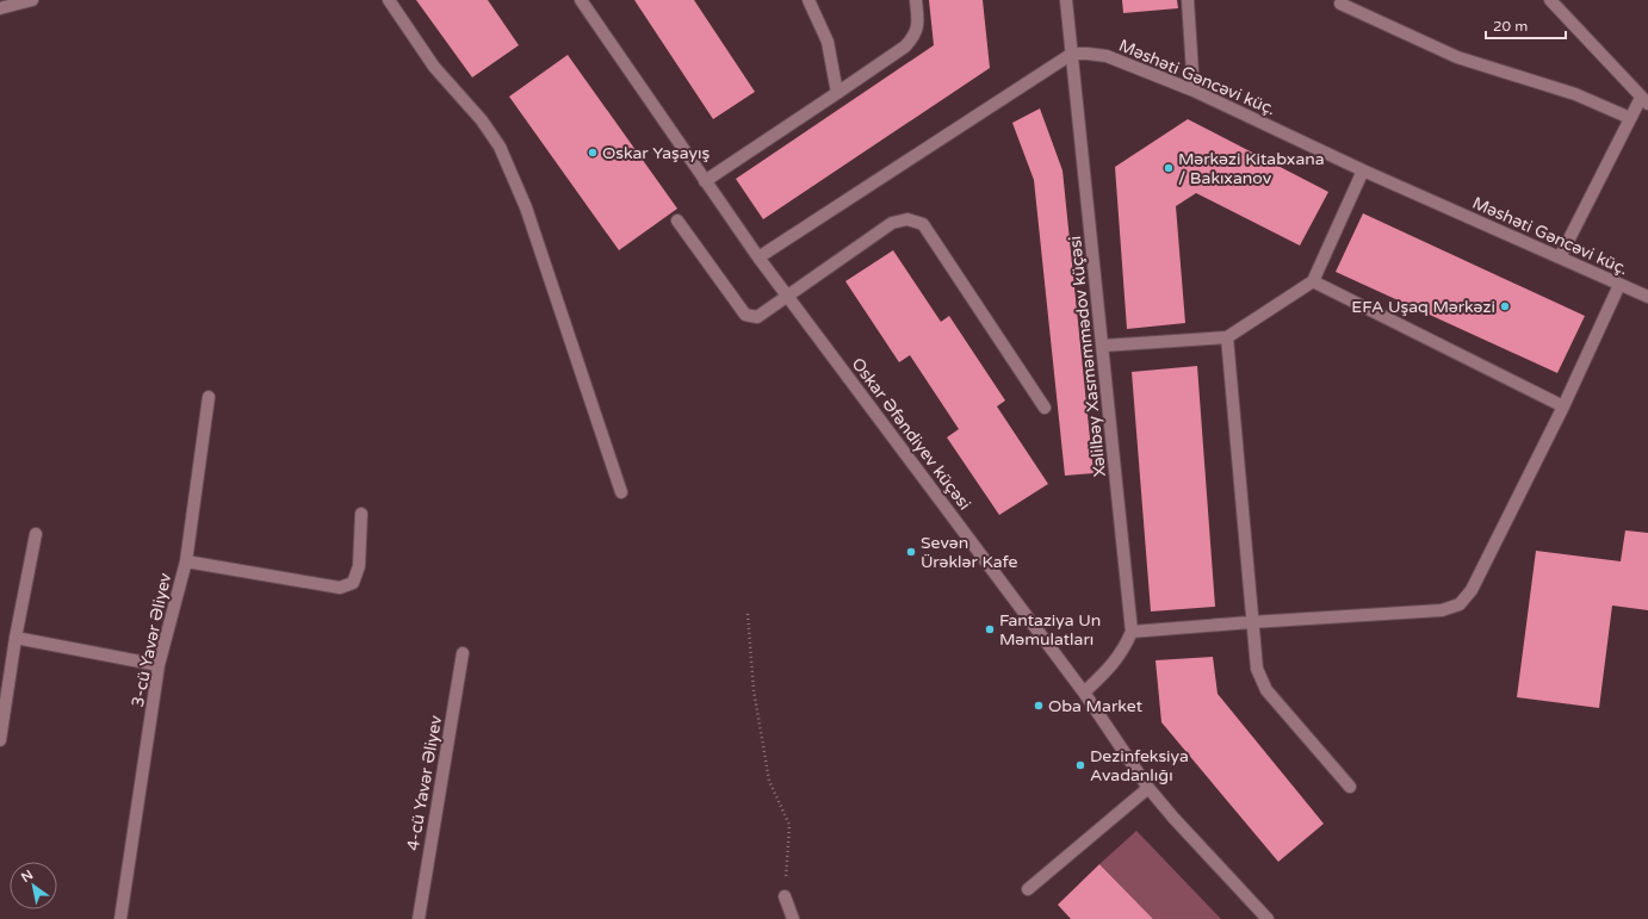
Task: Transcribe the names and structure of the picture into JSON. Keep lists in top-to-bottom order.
{
  "streets": {
    "street": [
      "Məshəti Gəncəvi küç.",
      "Xəlilbəy Xasməmmədov küçəsi",
      "Oskar Əfəndiyev küçəsi",
      "3-cü Yavər Əliyev",
      "4-cü Yavər Əliyev"
    ]
  },
  "crossings": [
    ["Məshəti Gəncəvi küç.", "Xəlilbəy Xasməmmədov küçəsi"]
  ],
  "places": [
    "Oskar Yaşayış",
    "Mərkəzi Kitabxana / Bakıxanov",
    "EFA Uşaq Mərkəzi",
    "Sevən Ürəklər Kafe",
    "Fantaziya Un Məmulatları",
    "Oba Market",
    "Dezinfeksiya Avadanlığı"
  ],
  "scale_bar": "20 m",
  "north": "top left"
}
